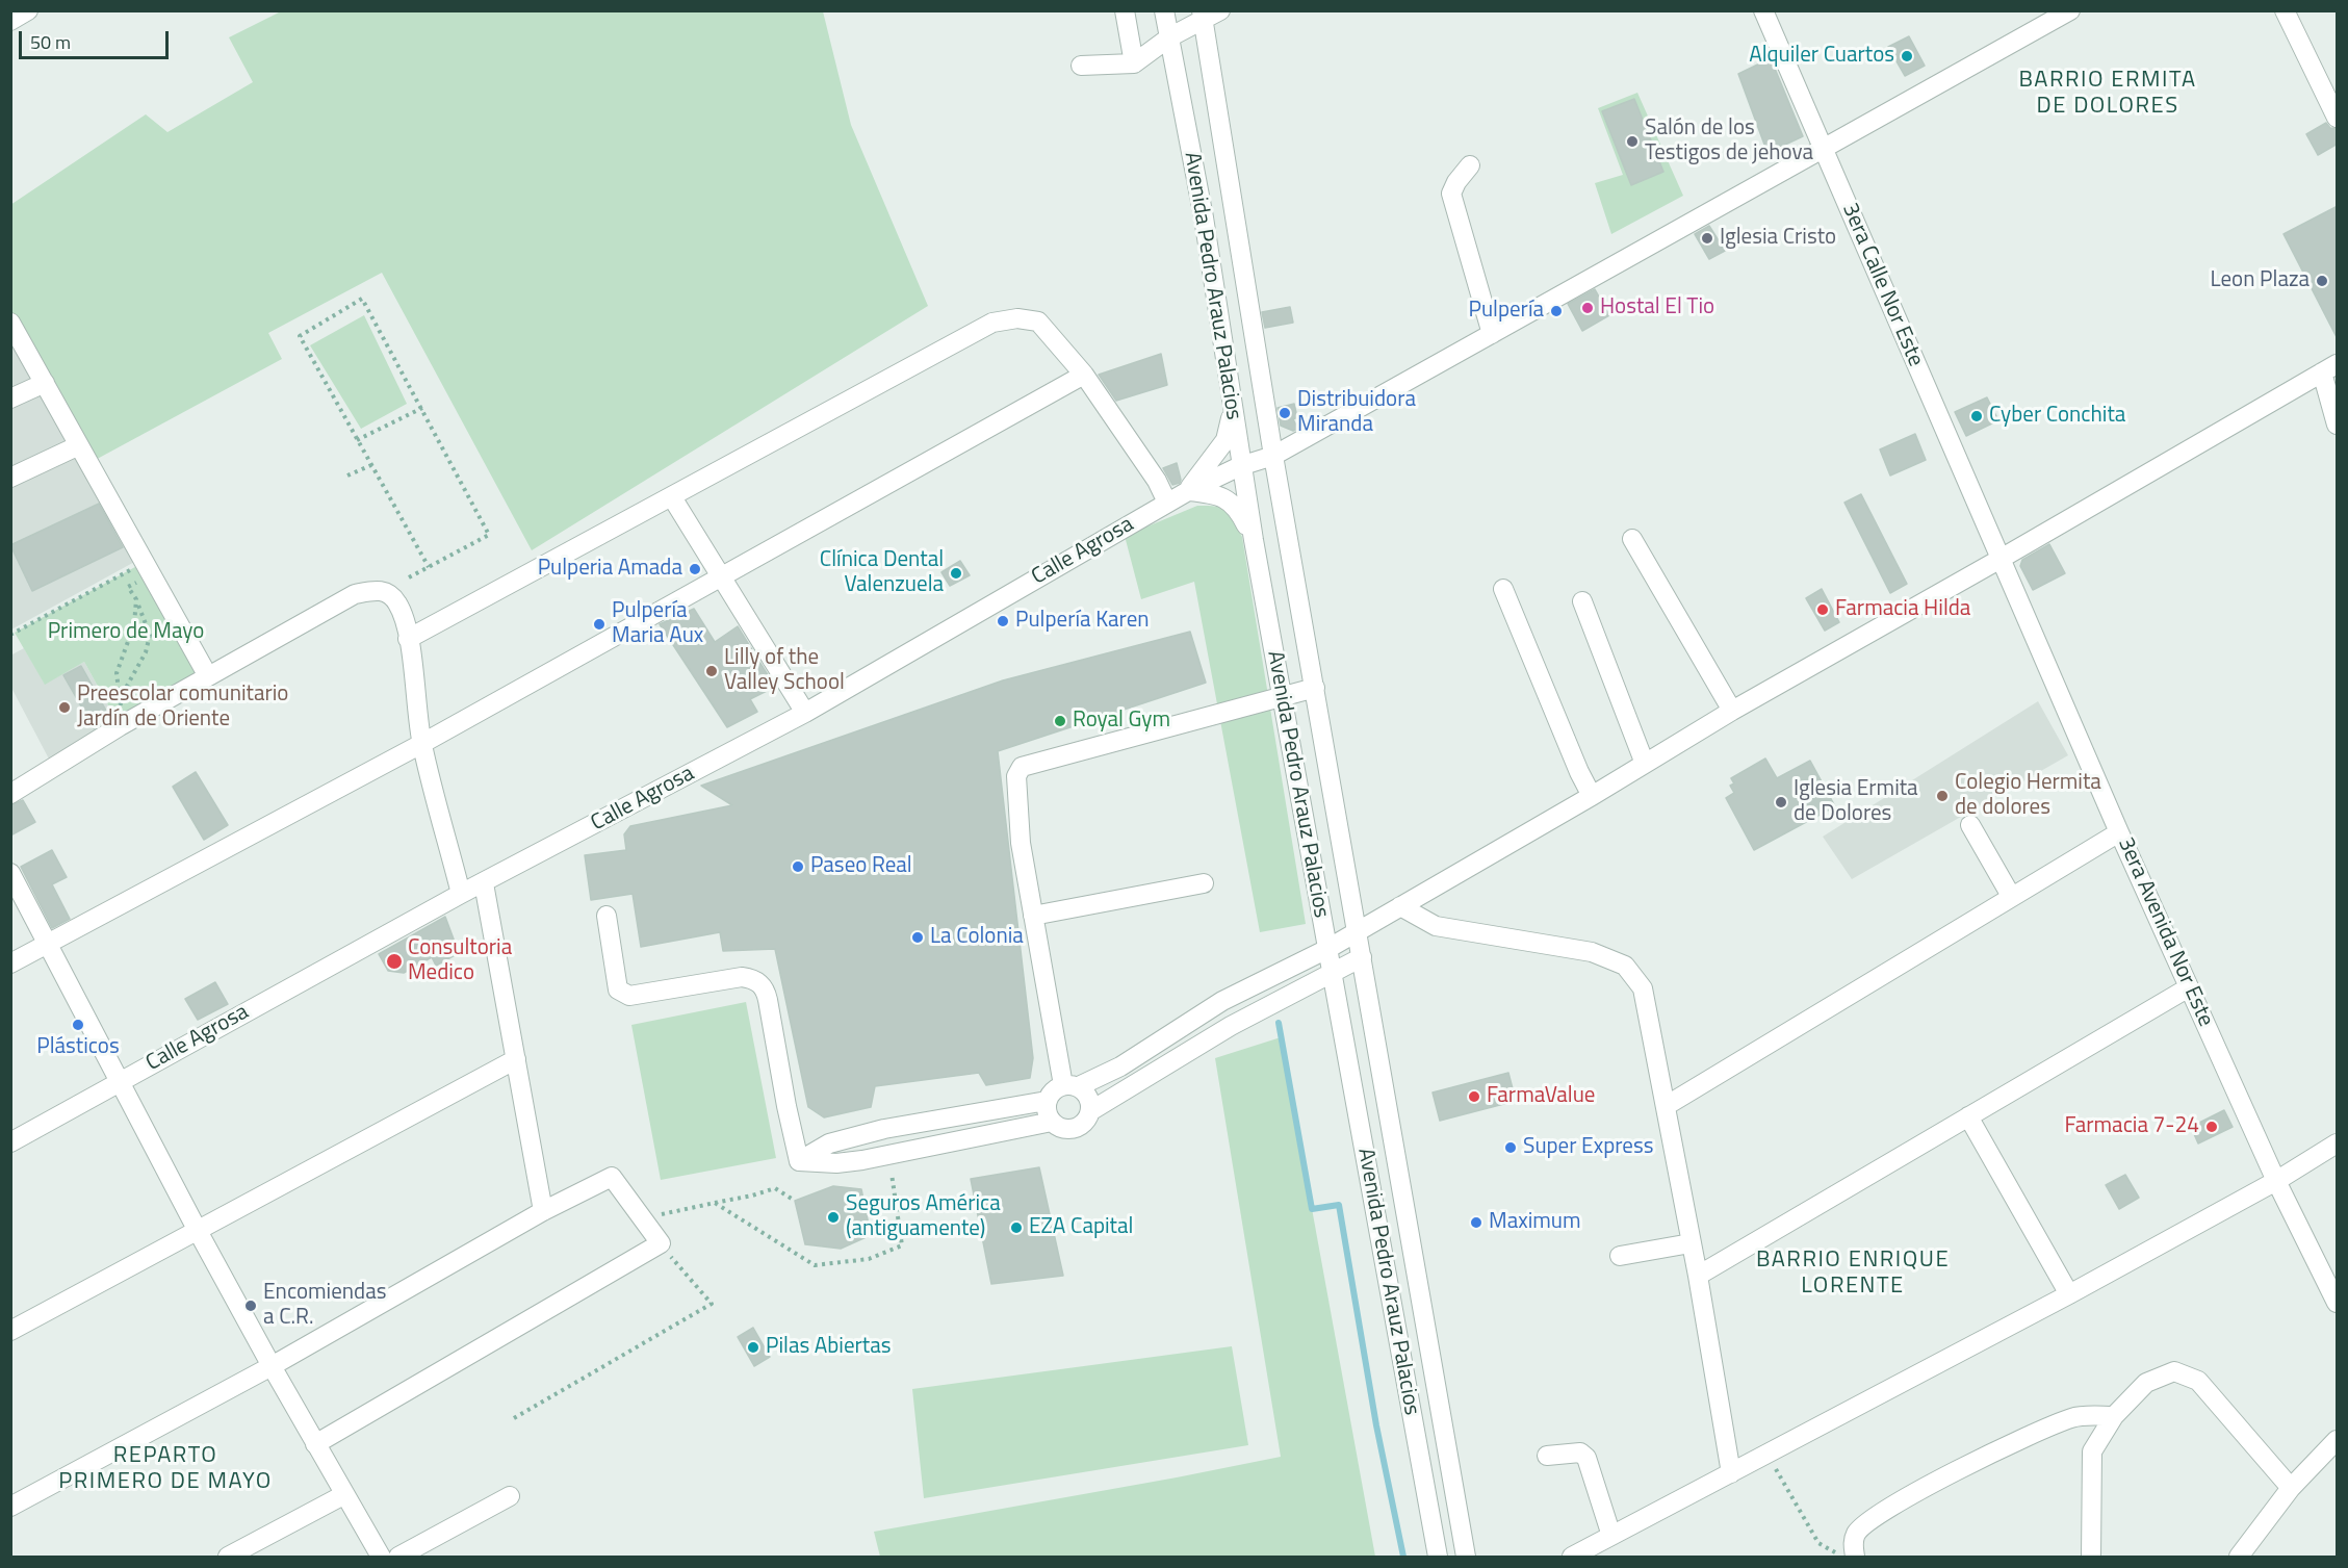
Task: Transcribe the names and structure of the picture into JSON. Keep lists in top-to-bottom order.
{
  "streets": {
    "street": [
      "3era Calle Nor Este",
      "Avenida Pedro Arauz Palacios",
      "Calle Agrosa",
      "3era Avenida Nor Este"
    ]
  },
  "crossings": [
    ["3era Calle Nor Este", "Calle Agrosa"],
    ["3era Calle Nor Este", "3era Avenida Nor Este"],
    ["Avenida Pedro Arauz Palacios", "Calle Agrosa"]
  ],
  "districts": ["BARRIO ERMITA DE DOLORES", "BARRIO ENRIQUE LORENTE", "REPARTO PRIMERO DE MAYO"],
  "parks": ["Primero de Mayo"],
  "places": [
    "Alquiler Cuartos",
    "Salón de los Testigos de jehova",
    "Iglesia Cristo",
    "Leon Plaza",
    "Hostal El Tio",
    "Pulpería",
    "Distribuidora Miranda",
    "Cyber Conchita",
    "Pulperia Amada",
    "Clínica Dental Valenzuela",
    "Farmacia Hilda",
    "Pulpería Karen",
    "Pulpería Maria Aux",
    "Lilly of the Valley School",
    "Preescolar comunitario Jardín de Oriente",
    "Royal Gym",
    "Colegio Hermita de dolores",
    "Iglesia Ermita de Dolores",
    "Paseo Real",
    "La Colonia",
    "Consultoria Medico",
    "Plásticos",
    "FarmaValue",
    "Farmacia 7-24",
    "Super Express",
    "Seguros América (antiguamente)",
    "Maximum",
    "EZA Capital",
    "Encomiendas a C.R.",
    "Pilas Abiertas"
  ],
  "scale_bar": "50 m"
}
